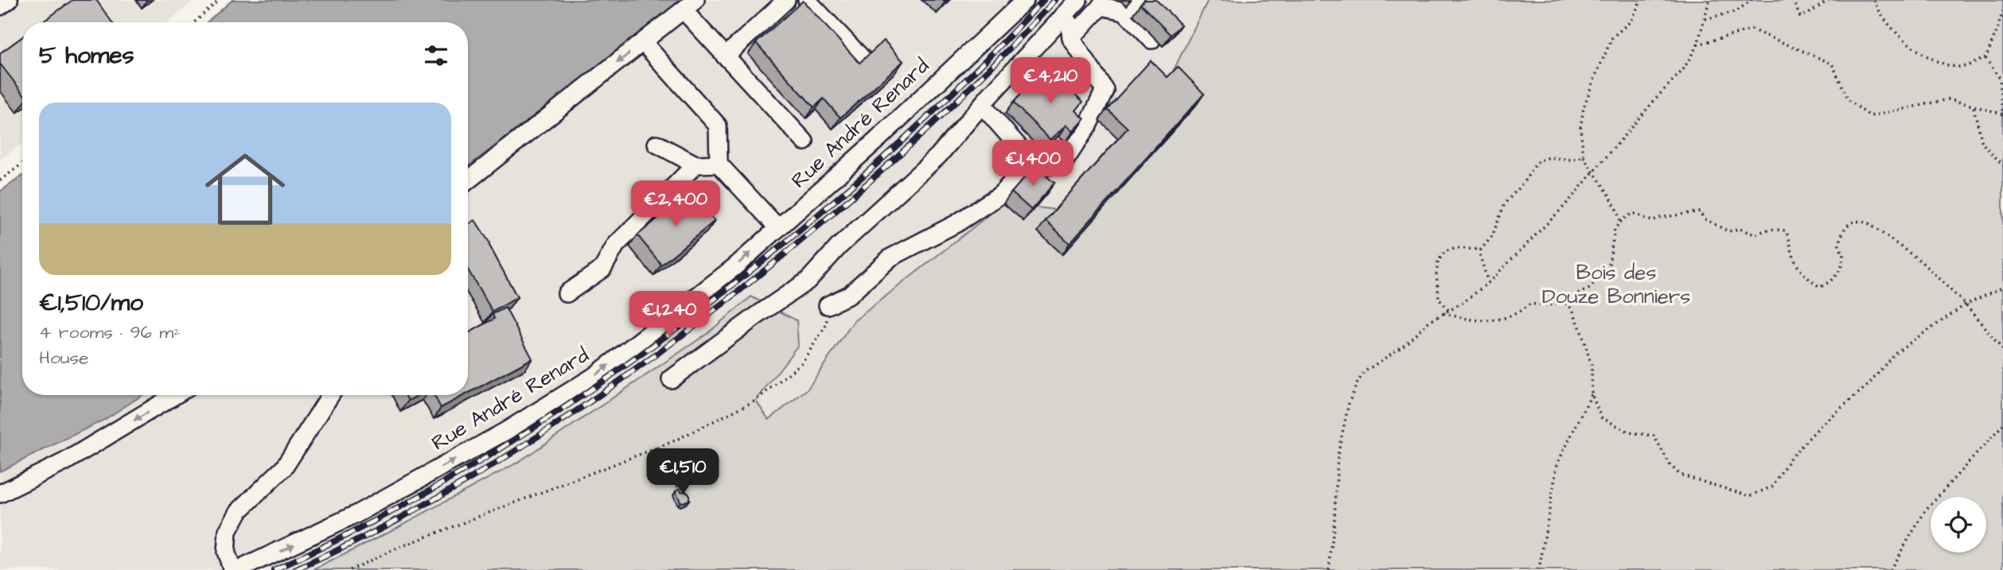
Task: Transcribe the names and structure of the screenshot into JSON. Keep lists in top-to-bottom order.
{
  "streets": {
    "street": ["Rue André Renard"]
  },
  "parks": ["Bois des Douze Bonniers"],
  "page": {
    "heading": "5 homes",
    "price": [
      "€4,210",
      "€1,400",
      "€2,400",
      "€1,240",
      "€1,510"
    ],
    "list": [
      {
        "name": "€1,510/mo",
        "note": "4 rooms · 96 m² · House"
      }
    ]
  }
}
